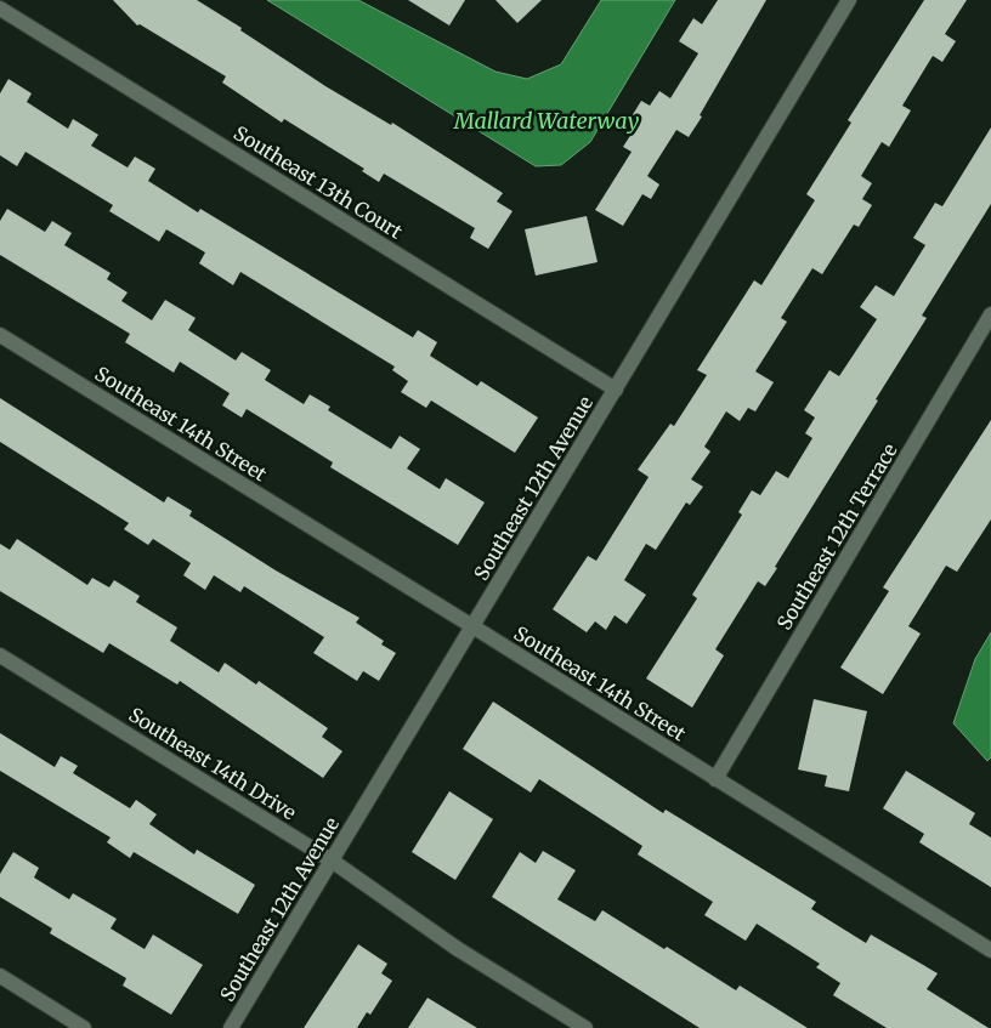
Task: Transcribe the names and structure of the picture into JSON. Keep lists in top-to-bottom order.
{
  "streets": {
    "street": [
      "Southeast 13th Court",
      "Southeast 14th Street",
      "Southeast 12th Avenue",
      "Southeast 12th Terrace",
      "Southeast 14th Drive"
    ]
  },
  "crossings": [
    ["Southeast 13th Court", "Southeast 12th Avenue"],
    ["Southeast 14th Street", "Southeast 12th Avenue"],
    ["Southeast 14th Street", "Southeast 12th Terrace"],
    ["Southeast 12th Avenue", "Southeast 14th Drive"]
  ],
  "water": ["Mallard Waterway"]
}
